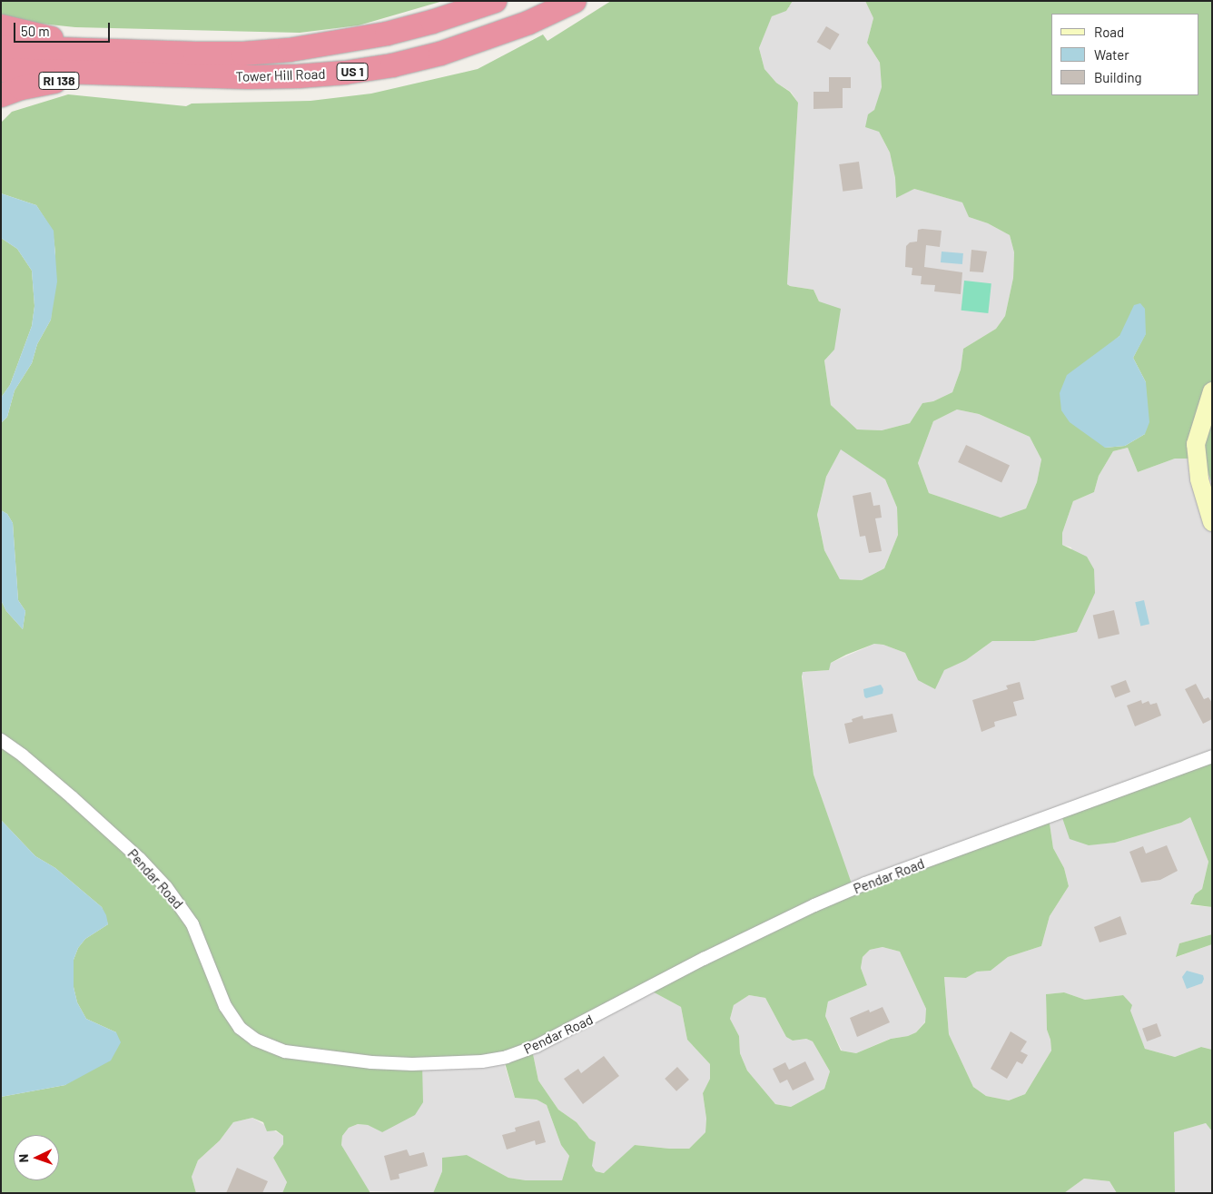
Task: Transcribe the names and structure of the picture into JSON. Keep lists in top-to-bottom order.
{
  "streets": {
    "highway": ["US 1", "Tower Hill Road", "RI 138"],
    "street": ["Pendar Road"]
  },
  "crossings": [
    ["Tower Hill Road", "RI 138"]
  ],
  "legend": ["Road", "Water", "Building"],
  "scale_bar": "50 m",
  "north": "left"
}
